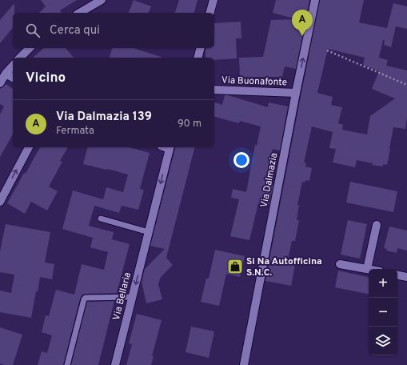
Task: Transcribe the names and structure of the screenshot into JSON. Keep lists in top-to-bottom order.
{
  "streets": {
    "street": ["Via Buonafonte", "Via Dalmazia", "Via Bellaria"]
  },
  "crossings": [
    ["Via Buonafonte", "Via Dalmazia"]
  ],
  "one_way": ["Via Bellaria"],
  "places": {
    "shop": ["Si Na Autofficina S.N.C."]
  },
  "page": {
    "pins": "A",
    "search": "Cerca qui",
    "heading": "Vicino",
    "list": [
      {
        "mark": "A",
        "name": "Via Dalmazia 139",
        "note": "Fermata",
        "value": "90 m"
      }
    ],
    "map_buttons": ["+", "−"]
  }
}
